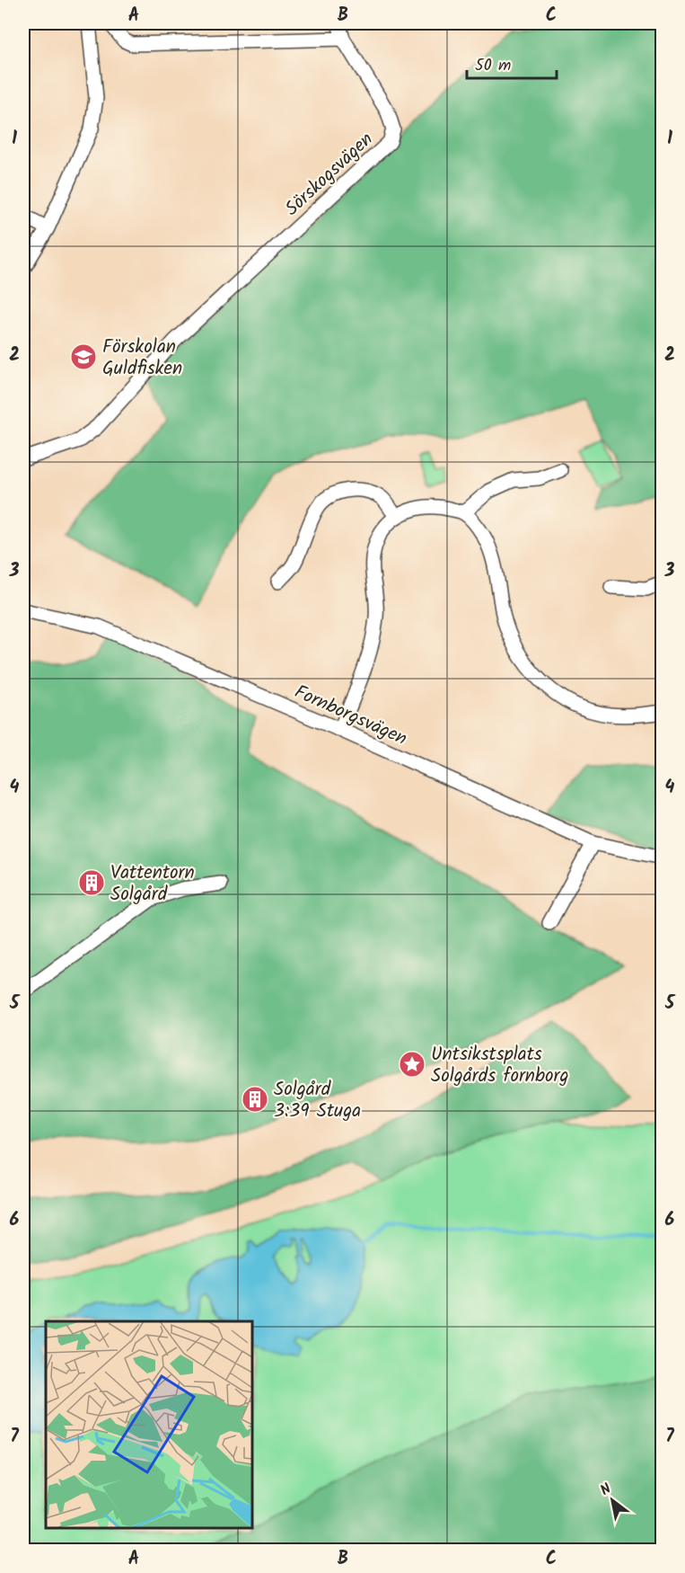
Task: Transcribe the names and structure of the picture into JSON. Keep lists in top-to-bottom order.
{
  "streets": {
    "street": ["Sörskogsvägen", "Fornborgsvägen"]
  },
  "places": {
    "school or university": ["Förskolan Guldfisken"],
    "building": ["Vattentorn Solgård", "Solgård 3:39 Stuga"],
    "place": ["Untsikstsplats Solgårds fornborg"]
  },
  "scale_bar": "50 m",
  "north": "top left",
  "grid": {
    "columns": ["A", "B", "C"],
    "rows": [
      "1",
      "2",
      "3",
      "4",
      "5",
      "6",
      "7"
    ]
  }
}
